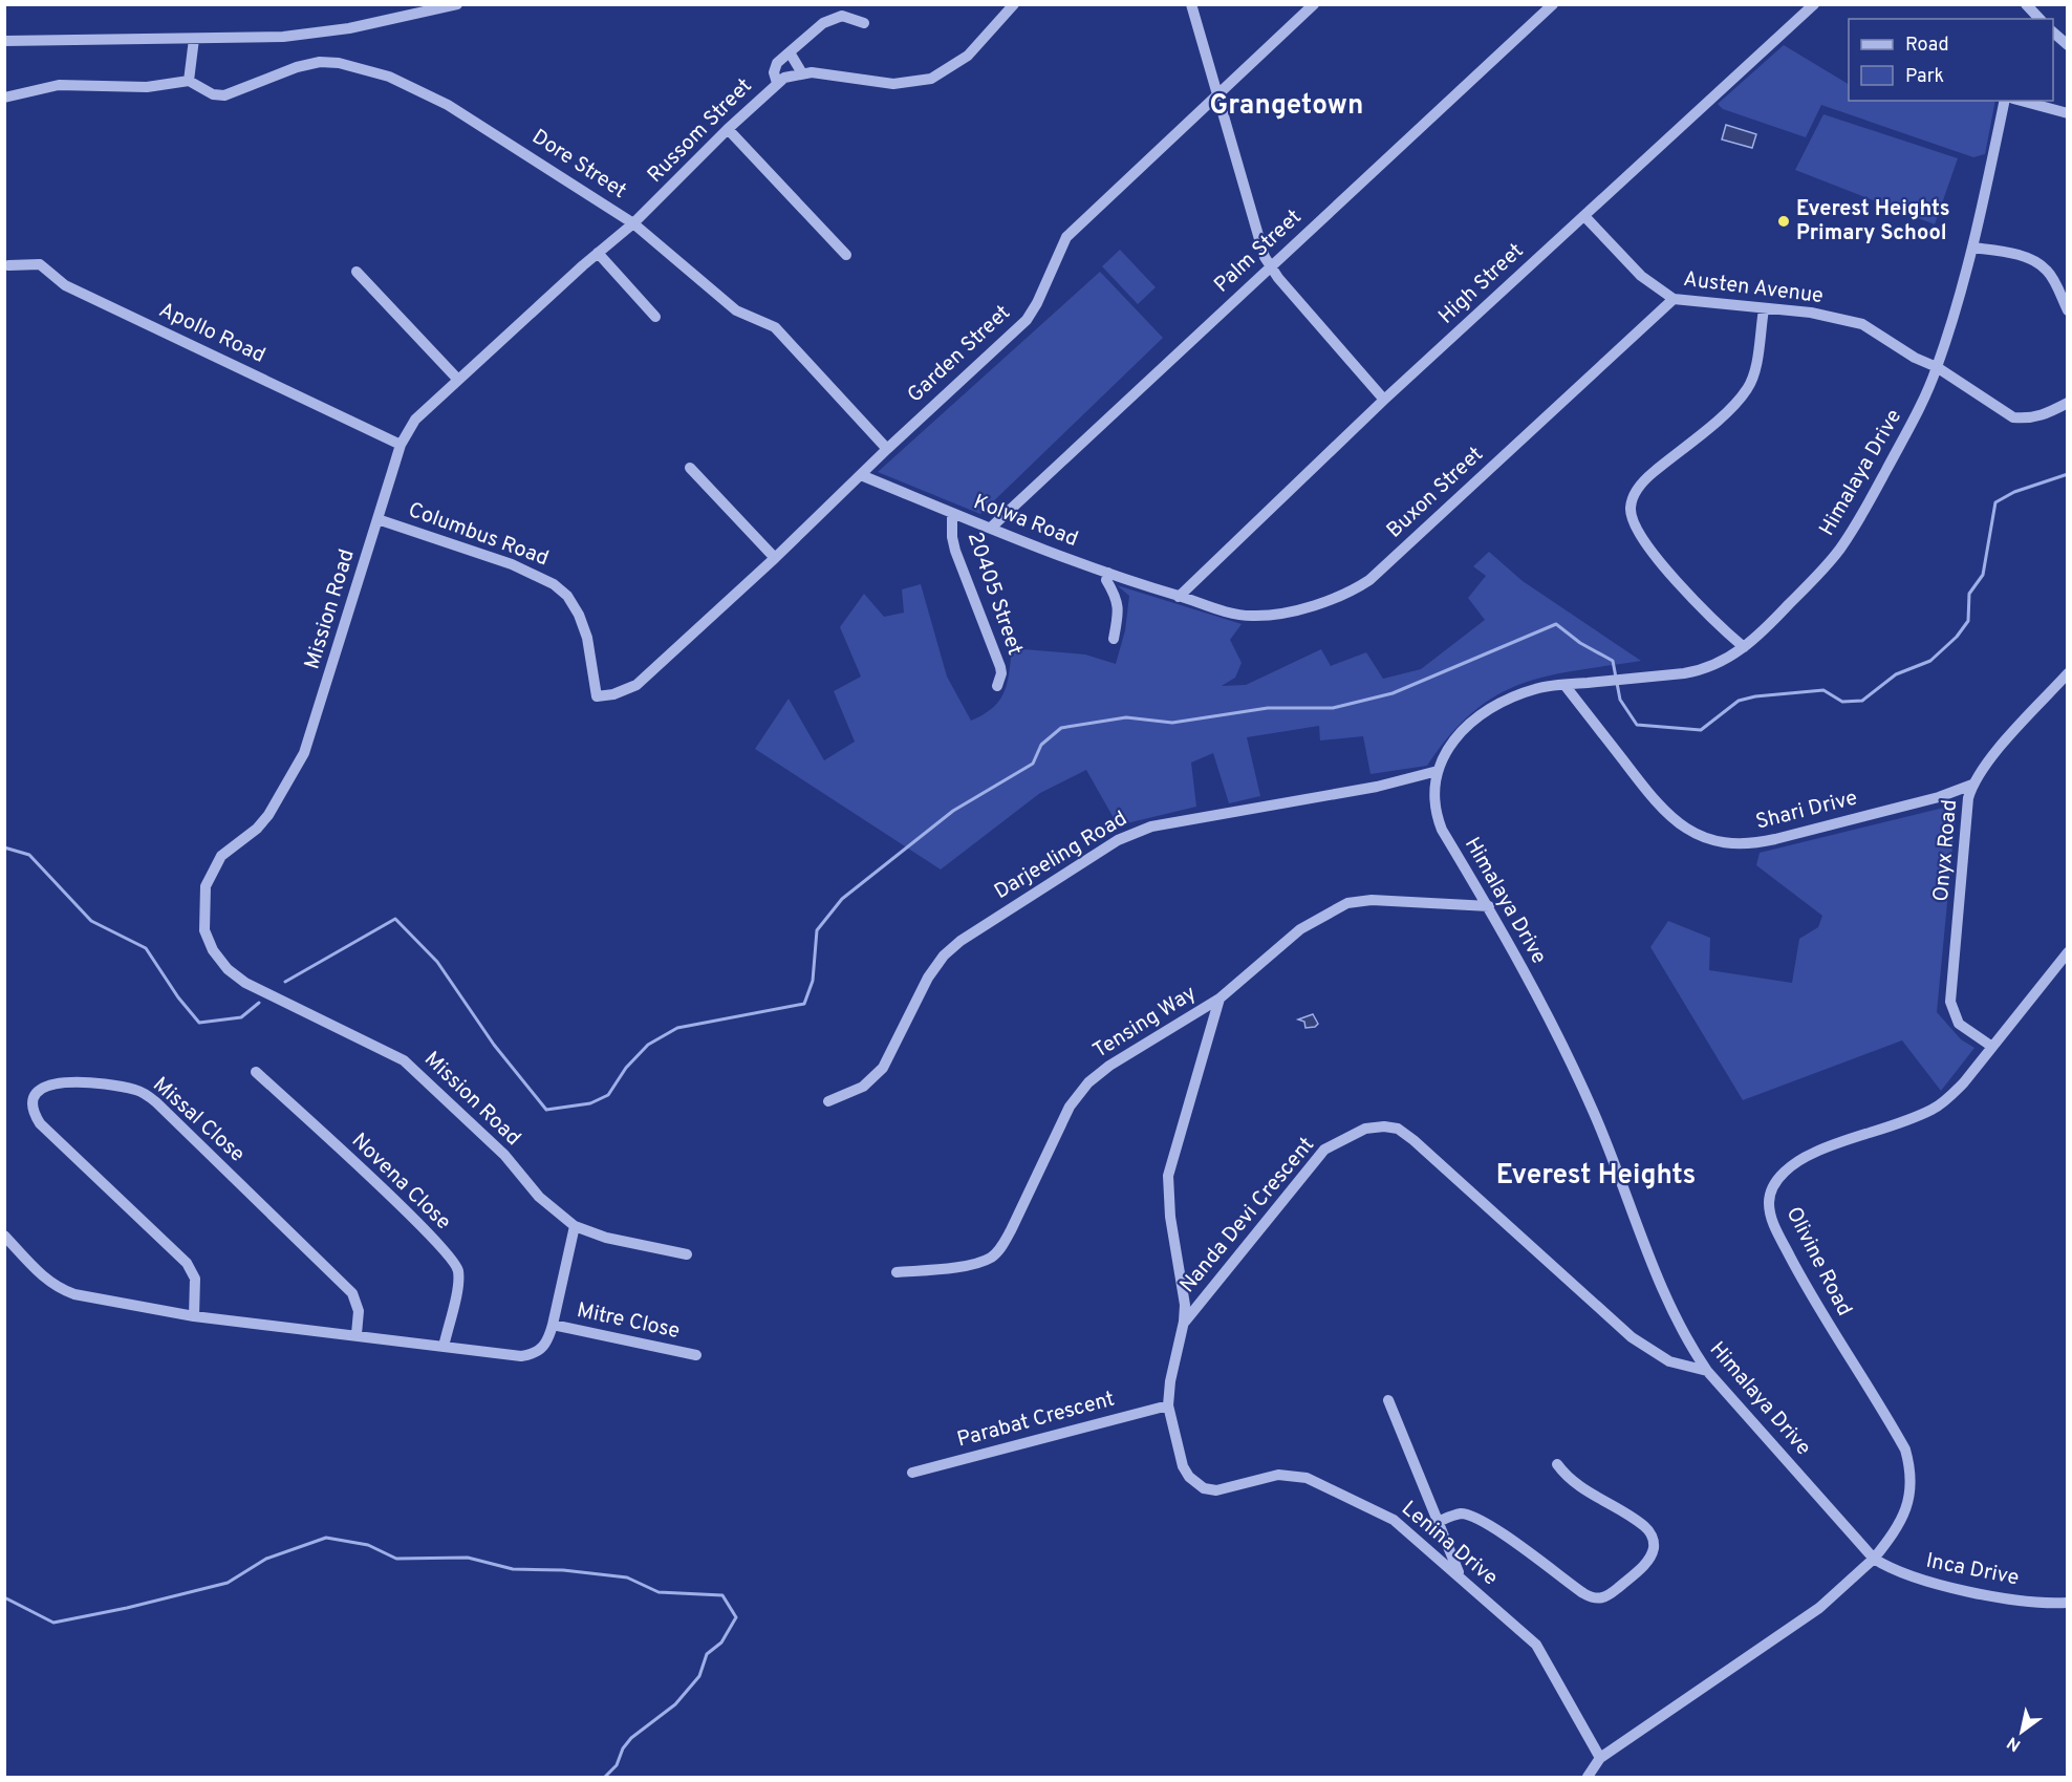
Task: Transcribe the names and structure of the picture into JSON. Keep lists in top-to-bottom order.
{
  "streets": {
    "street": [
      "Russom Street",
      "Dore Street",
      "Palm Street",
      "High Street",
      "Austen Avenue",
      "Apollo Road",
      "Garden Street",
      "Himalaya Drive",
      "Buxon Street",
      "Kolwa Road",
      "Columbus Road",
      "20405 Street",
      "Mission Road",
      "Shari Drive",
      "Onyx Road",
      "Darjeeling Road",
      "Tensing Way",
      "Missal Close",
      "Novena Close",
      "Nanda Devi Crescent",
      "Olivine Road",
      "Mitre Close",
      "Parabat Crescent",
      "Lenina Drive",
      "Inca Drive"
    ]
  },
  "crossings": [
    ["Russom Street", "Dore Street"],
    ["Russom Street", "Apollo Road"],
    ["Russom Street", "Mission Road"],
    ["Dore Street", "Garden Street"],
    ["Palm Street", "Kolwa Road"],
    ["High Street", "Austen Avenue"],
    ["High Street", "Buxon Street"],
    ["High Street", "Kolwa Road"],
    ["Austen Avenue", "Himalaya Drive"],
    ["Austen Avenue", "Buxon Street"],
    ["Apollo Road", "Mission Road"],
    ["Garden Street", "Kolwa Road"],
    ["Garden Street", "Columbus Road"],
    ["Himalaya Drive", "Shari Drive"],
    ["Himalaya Drive", "Darjeeling Road"],
    ["Himalaya Drive", "Tensing Way"],
    ["Himalaya Drive", "Nanda Devi Crescent"],
    ["Himalaya Drive", "Olivine Road"],
    ["Himalaya Drive", "Inca Drive"],
    ["Buxon Street", "Kolwa Road"],
    ["Kolwa Road", "20405 Street"],
    ["Columbus Road", "Mission Road"],
    ["Shari Drive", "Onyx Road"],
    ["Onyx Road", "Olivine Road"],
    ["Olivine Road", "Inca Drive"],
    ["Parabat Crescent", "Lenina Drive"]
  ],
  "districts": ["Grangetown", "Everest Heights"],
  "places": ["Everest Heights Primary School"],
  "legend": ["Road", "Park"],
  "north": "bottom left"
}
